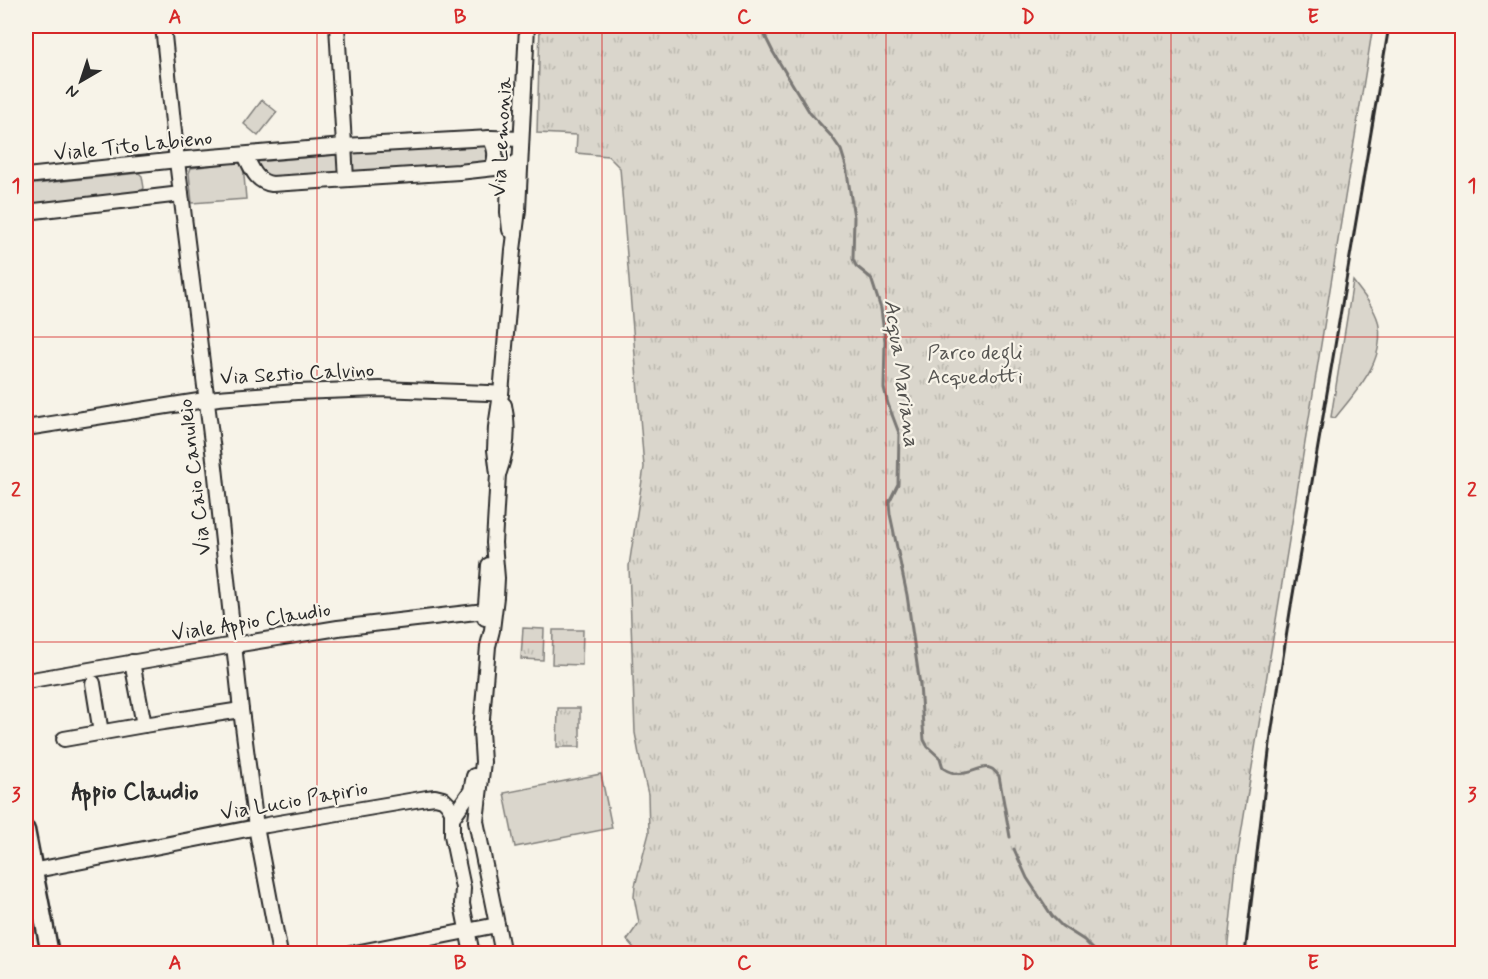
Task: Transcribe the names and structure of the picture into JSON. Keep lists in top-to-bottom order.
{
  "streets": {
    "street": [
      "Via Lemonia",
      "Viale Tito Labieno",
      "Via Sestio Calvino",
      "Via Caio Canuleio",
      "Viale Appio Claudio",
      "Via Lucio Papirio"
    ]
  },
  "crossings": [
    ["Via Lemonia", "Viale Tito Labieno"],
    ["Via Lemonia", "Via Sestio Calvino"],
    ["Via Lemonia", "Viale Appio Claudio"],
    ["Via Lemonia", "Via Lucio Papirio"],
    ["Viale Tito Labieno", "Via Caio Canuleio"],
    ["Via Sestio Calvino", "Via Caio Canuleio"],
    ["Via Caio Canuleio", "Viale Appio Claudio"],
    ["Via Caio Canuleio", "Via Lucio Papirio"]
  ],
  "districts": ["Appio Claudio"],
  "water": ["Acqua Mariana"],
  "parks": ["Parco degli Acquedotti"],
  "north": "bottom left",
  "grid": {
    "columns": [
      "A",
      "B",
      "C",
      "D",
      "E"
    ],
    "rows": ["1", "2", "3"]
  }
}
